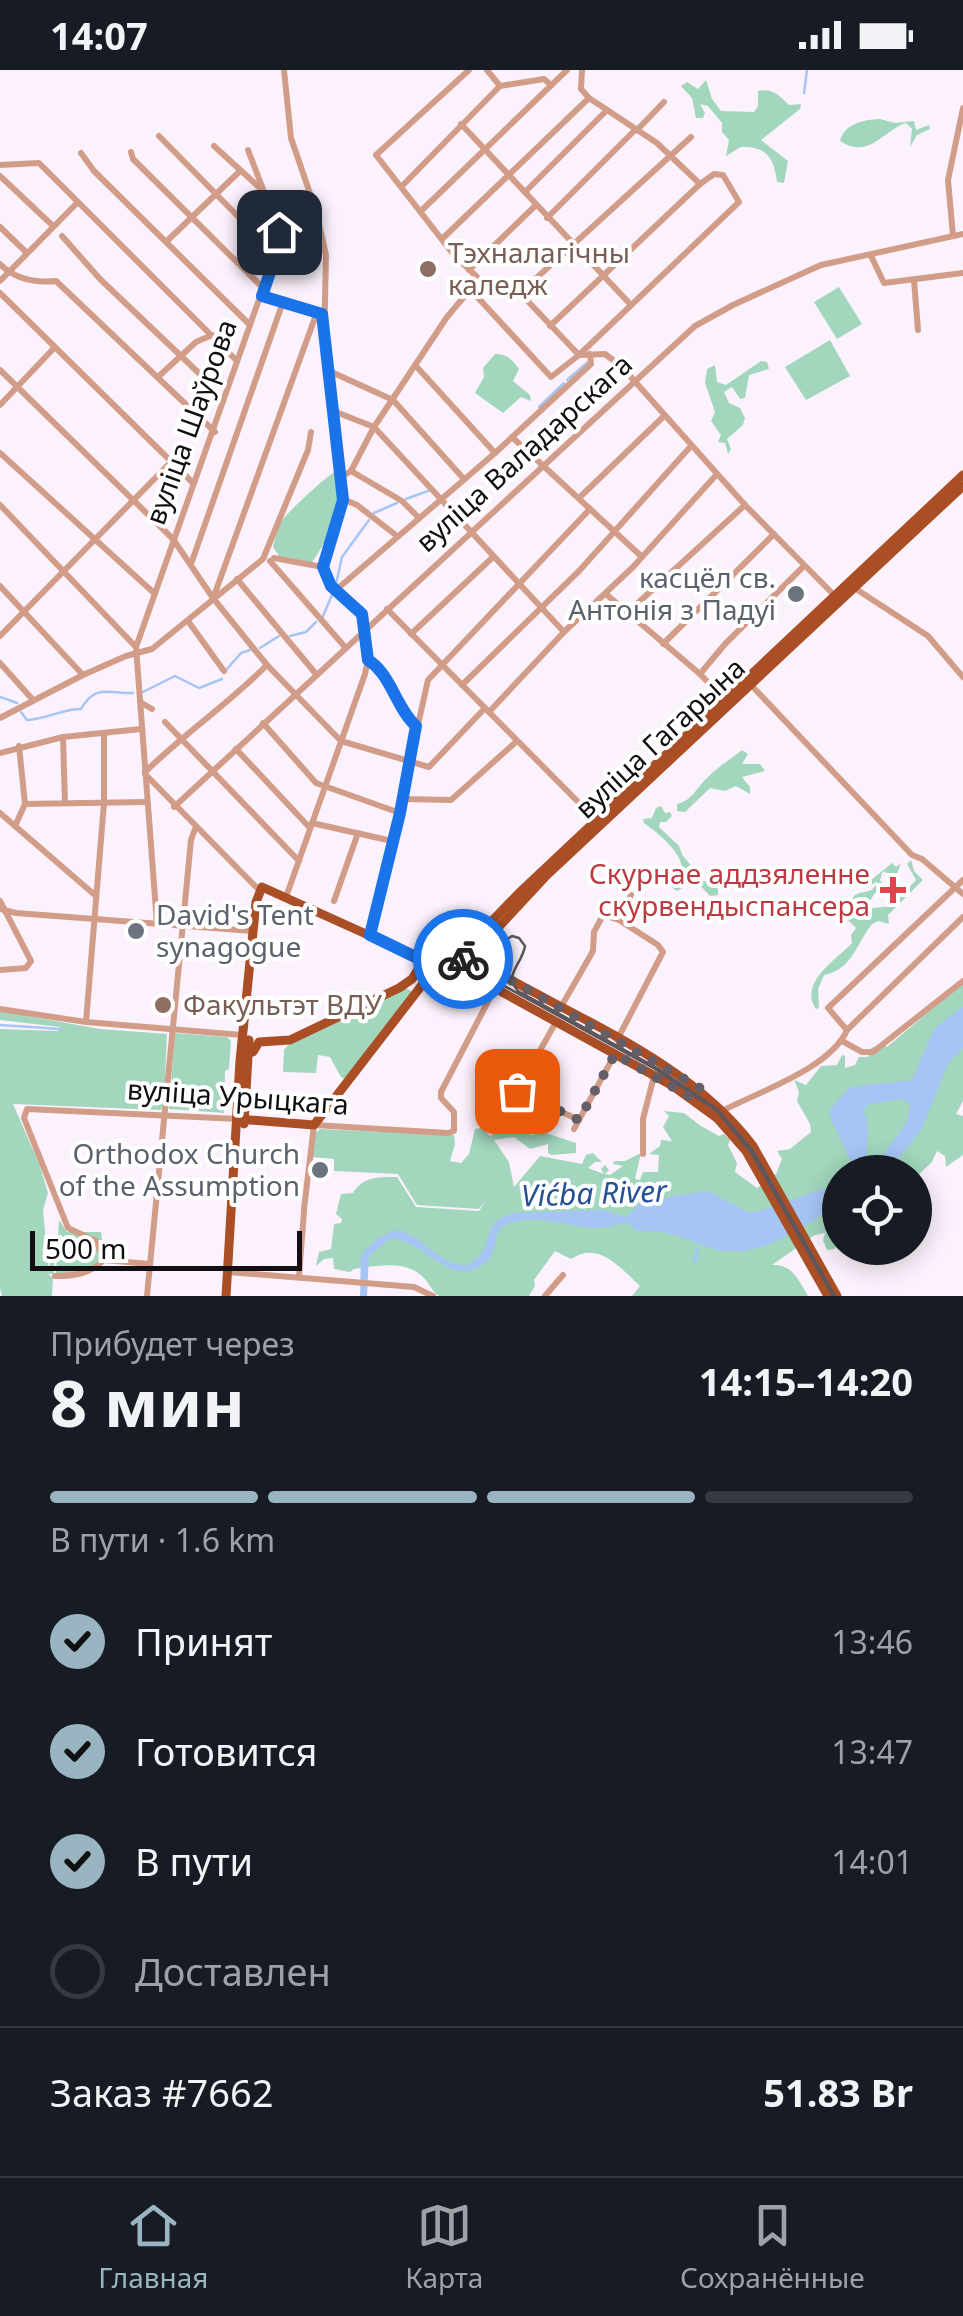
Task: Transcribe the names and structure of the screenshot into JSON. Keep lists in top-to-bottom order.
{
  "streets": {
    "main road": ["вуліца Гагарына", "вуліца Урыцкага"],
    "street": ["вуліца Шаўрова", "вуліца Валадарскага"]
  },
  "water": ["Vićba River"],
  "places": {
    "other": [
      "Тэхналагічны каледж",
      "касцёл св. Антонія з Падуі",
      "David's Tent synagogue",
      "Факультэт ВДУ",
      "Orthodox Church of the Assumption"
    ],
    "health": ["Скурнае аддзяленне скурвендыспансера"]
  },
  "scale_bar": "500 m",
  "page": {
    "status": "14:07",
    "scale": "500 m",
    "heading": ["8 мин", "Прибудет через", "14:15–14:20"],
    "panel": ["Заказ #7662", "51.83 Br"],
    "bar": "В пути · 1.6 km",
    "list": [
      ["Принят", "13:46"],
      ["Готовится", "13:47"],
      ["В пути", "14:01"],
      "Доставлен"
    ],
    "tabs": ["Главная", "Карта", "Сохранённые"]
  }
}
